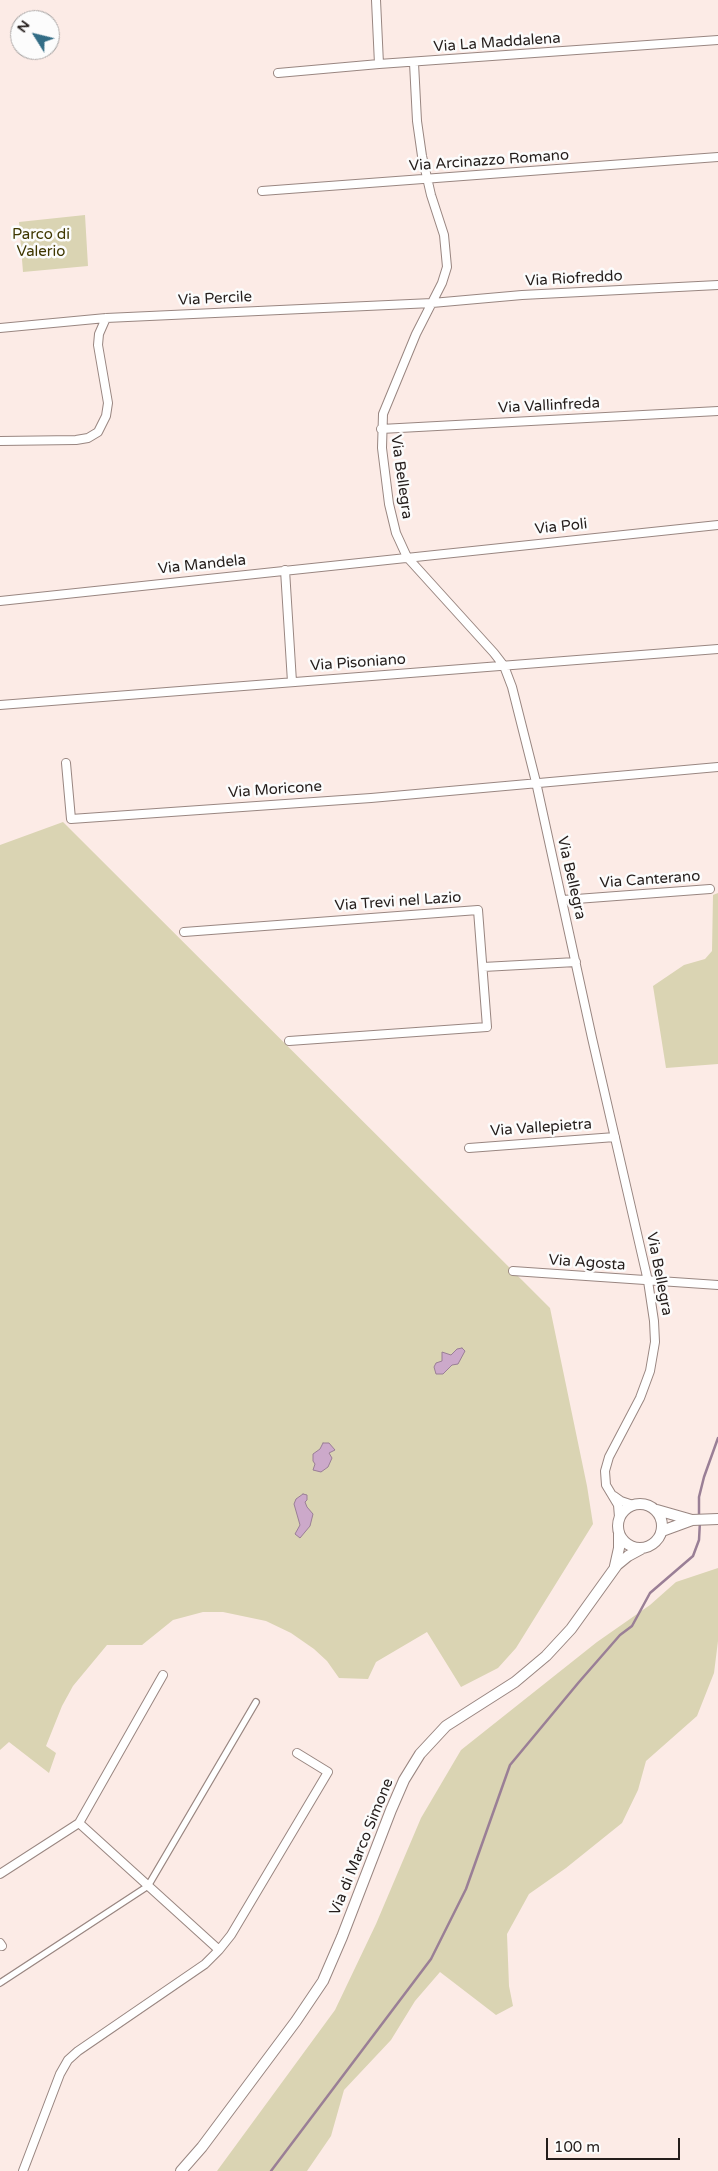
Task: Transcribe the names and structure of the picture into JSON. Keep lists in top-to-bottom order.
{
  "streets": {
    "street": [
      "Via La Maddalena",
      "Via Arcinazzo Romano",
      "Via Riofreddo",
      "Via Percile",
      "Via Vallinfreda",
      "Via Bellegra",
      "Via Poli",
      "Via Mandela",
      "Via Pisoniano",
      "Via Moricone",
      "Via Canterano",
      "Via Trevi nel Lazio",
      "Via Vallepietra",
      "Via Agosta",
      "Via di Marco Simone"
    ]
  },
  "crossings": [
    ["Via La Maddalena", "Via Bellegra"],
    ["Via Arcinazzo Romano", "Via Bellegra"],
    ["Via Riofreddo", "Via Percile"],
    ["Via Riofreddo", "Via Bellegra"],
    ["Via Percile", "Via Bellegra"],
    ["Via Vallinfreda", "Via Bellegra"],
    ["Via Bellegra", "Via Poli"],
    ["Via Bellegra", "Via Mandela"],
    ["Via Bellegra", "Via Pisoniano"],
    ["Via Bellegra", "Via Moricone"],
    ["Via Bellegra", "Via Canterano"],
    ["Via Bellegra", "Via Vallepietra"],
    ["Via Bellegra", "Via Agosta"],
    ["Via Bellegra", "Via di Marco Simone"],
    ["Via Poli", "Via Mandela"]
  ],
  "parks": ["Parco di Valerio"],
  "scale_bar": "100 m",
  "north": "top left"
}
